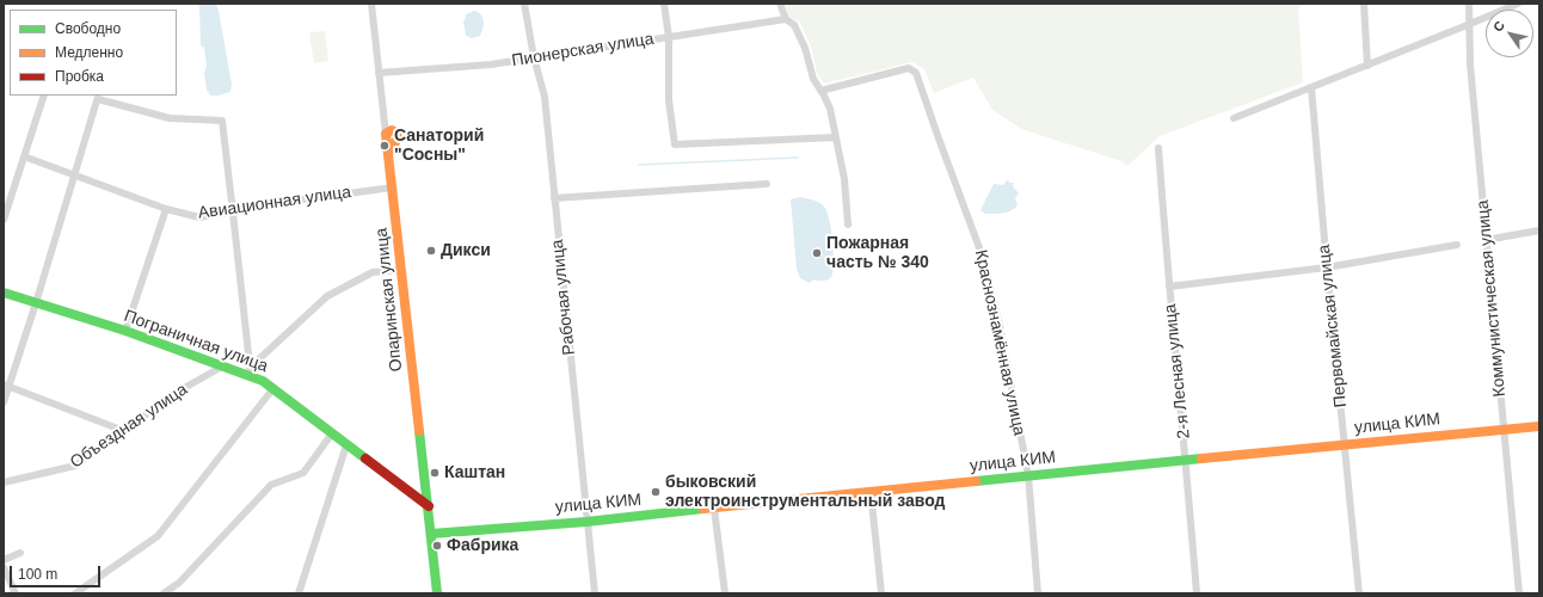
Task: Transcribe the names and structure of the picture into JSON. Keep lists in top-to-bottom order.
{
  "streets": {
    "main road": ["Опаринская улица", "Пограничная улица", "улица КИМ"],
    "street": [
      "Пионерская улица",
      "Авиационная улица",
      "Рабочая улица",
      "Коммунистическая улица",
      "Первомайская улица",
      "Краснознамённая улица",
      "2-я Лесная улица",
      "Объездная улица"
    ]
  },
  "crossings": [
    ["Пионерская улица", "Рабочая улица"],
    ["Авиационная улица", "Опаринская улица"],
    ["Рабочая улица", "улица КИМ"],
    ["Коммунистическая улица", "улица КИМ"],
    ["Опаринская улица", "Пограничная улица"],
    ["Опаринская улица", "улица КИМ"],
    ["Первомайская улица", "улица КИМ"],
    ["Пограничная улица", "Объездная улица"],
    ["Краснознамённая улица", "улица КИМ"],
    ["2-я Лесная улица", "улица КИМ"]
  ],
  "places": [
    "Санаторий \"Сосны\"",
    "Дикси",
    "Пожарная часть № 340",
    "Каштан",
    "быковский электроинструментальный завод",
    "Фабрика"
  ],
  "legend": ["Свободно", "Медленно", "Пробка"],
  "scale_bar": "100 m",
  "north": "top left"
}
